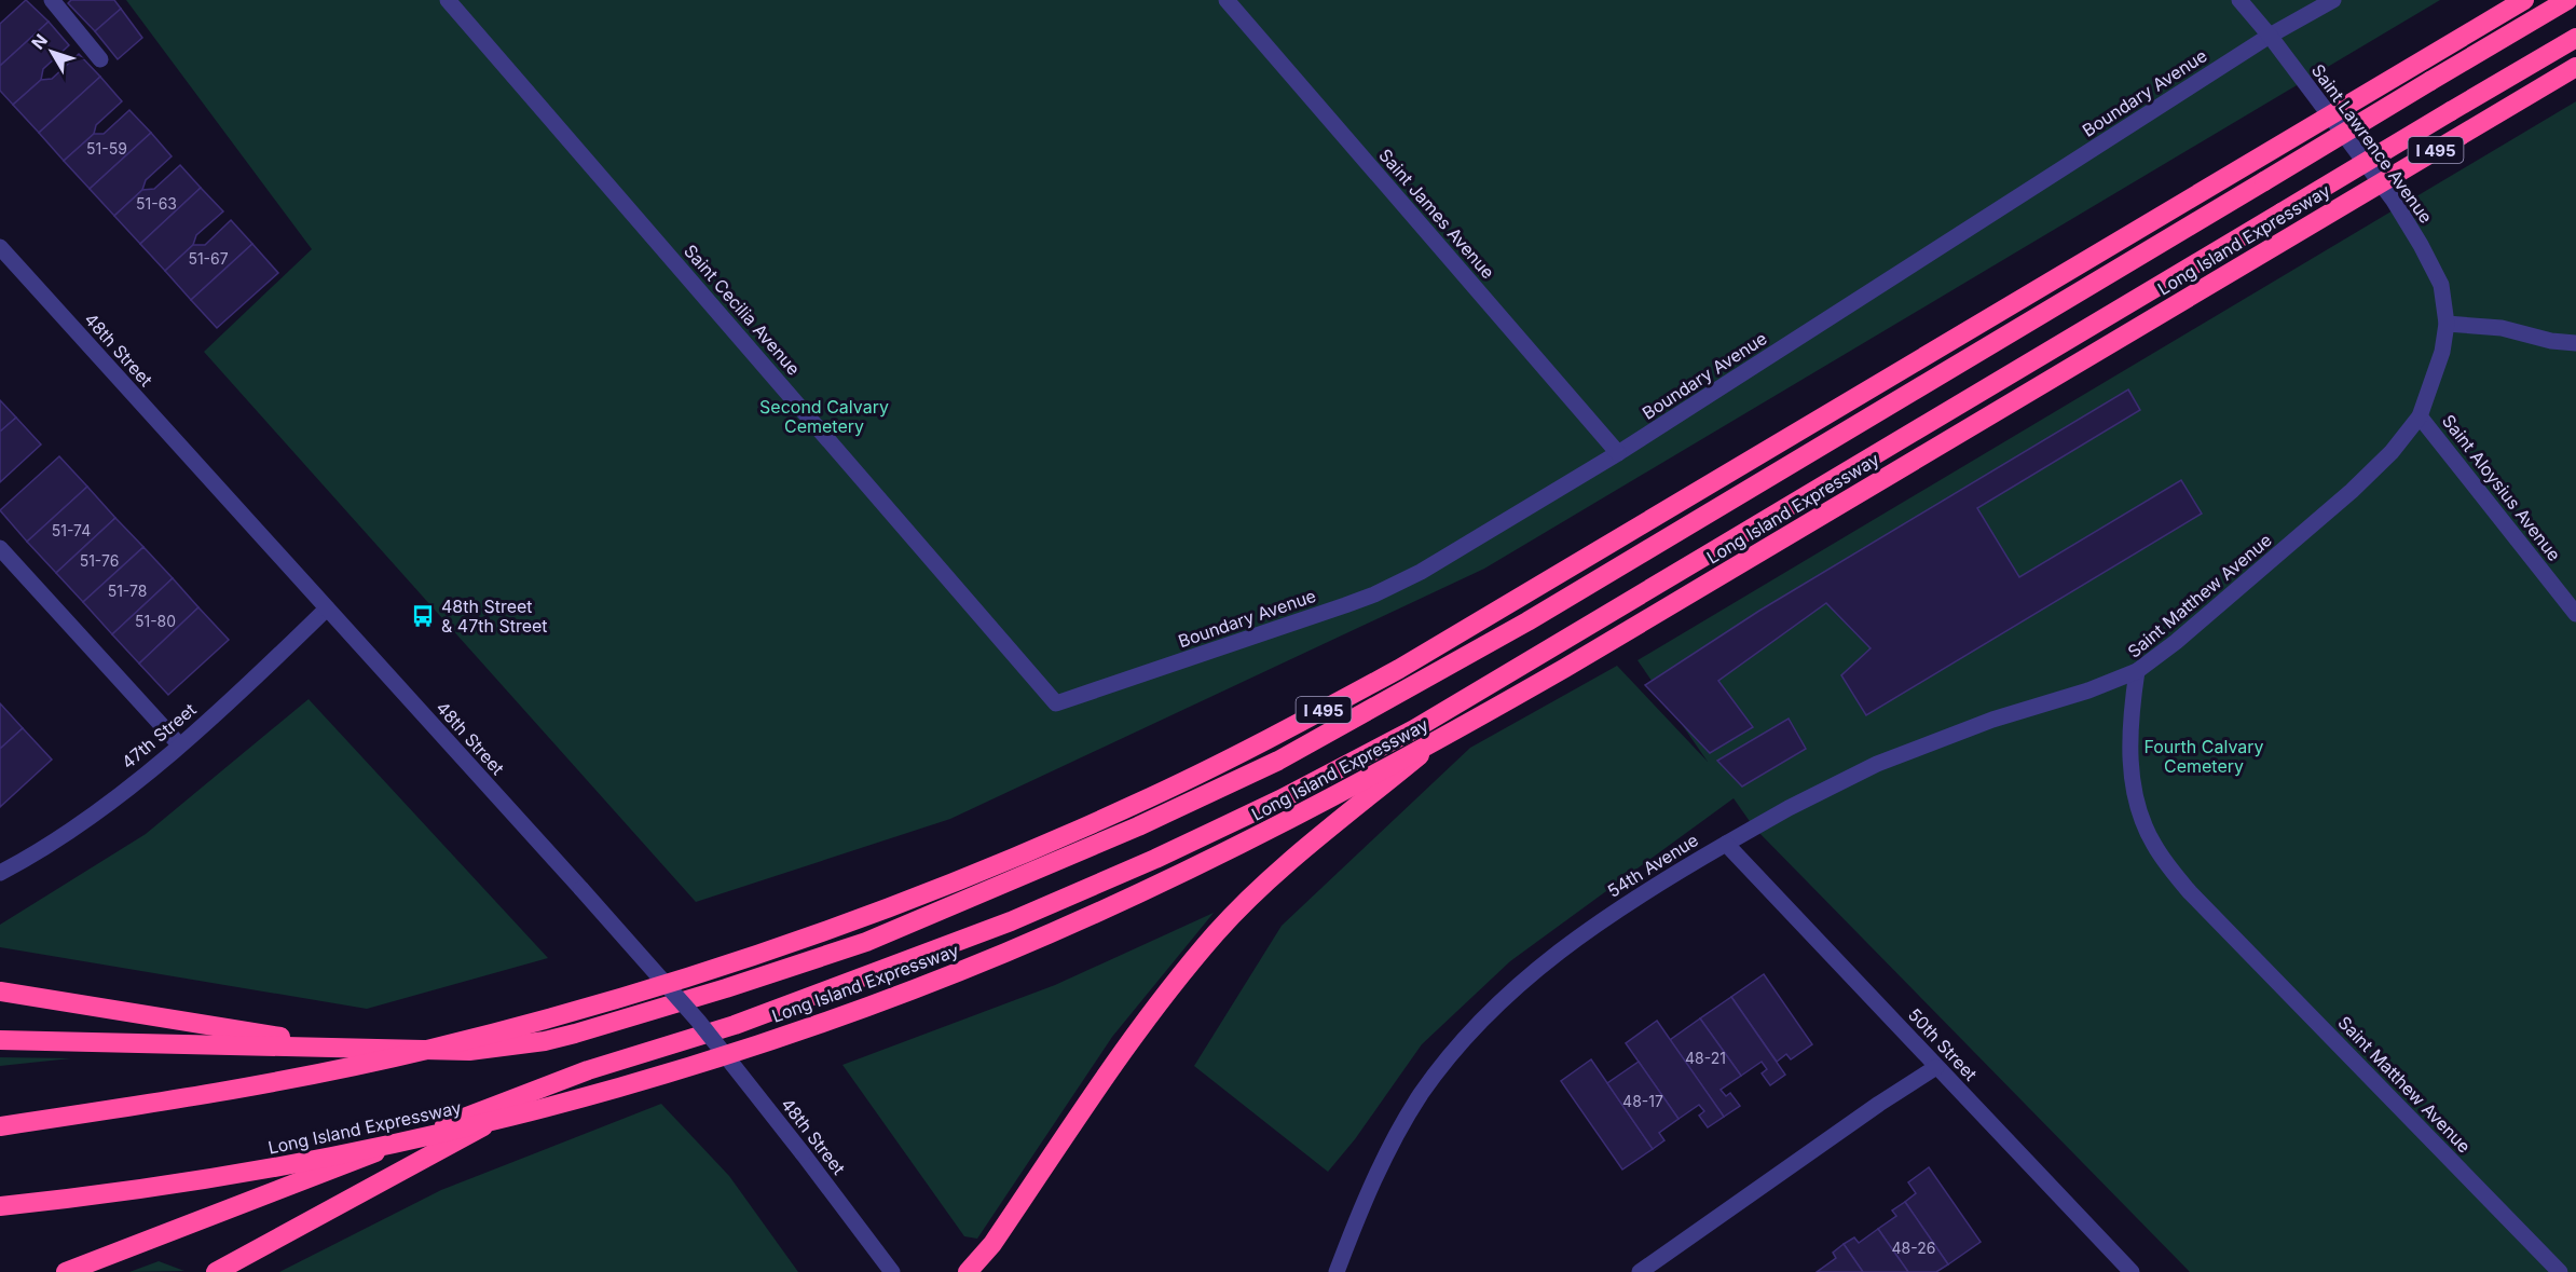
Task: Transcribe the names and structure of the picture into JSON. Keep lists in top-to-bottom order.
{
  "streets": {
    "highway": ["I 495", "Long Island Expressway"],
    "street": [
      "Boundary Avenue",
      "Saint Lawrence Avenue",
      "Saint James Avenue",
      "Saint Cecilia Avenue",
      "48th Street",
      "Saint Aloysius Avenue",
      "Saint Matthew Avenue",
      "47th Street",
      "54th Avenue",
      "50th Street"
    ]
  },
  "crossings": [
    ["Boundary Avenue", "Saint Lawrence Avenue"],
    ["Boundary Avenue", "Saint James Avenue"],
    ["Boundary Avenue", "Saint Cecilia Avenue"],
    ["Saint Lawrence Avenue", "Saint Matthew Avenue"],
    ["48th Street", "47th Street"],
    ["Saint Aloysius Avenue", "Saint Matthew Avenue"],
    ["Saint Matthew Avenue", "54th Avenue"],
    ["54th Avenue", "50th Street"]
  ],
  "parks": ["Second Calvary Cemetery", "Fourth Calvary Cemetery"],
  "places": {
    "bus stop": ["48th Street & 47th Street"]
  },
  "house_numbers": [
    "51-59",
    "51-63",
    "51-67",
    "51-74",
    "51-76",
    "51-78",
    "51-80",
    "48-21",
    "48-17",
    "48-26"
  ],
  "north": "top left"
}
